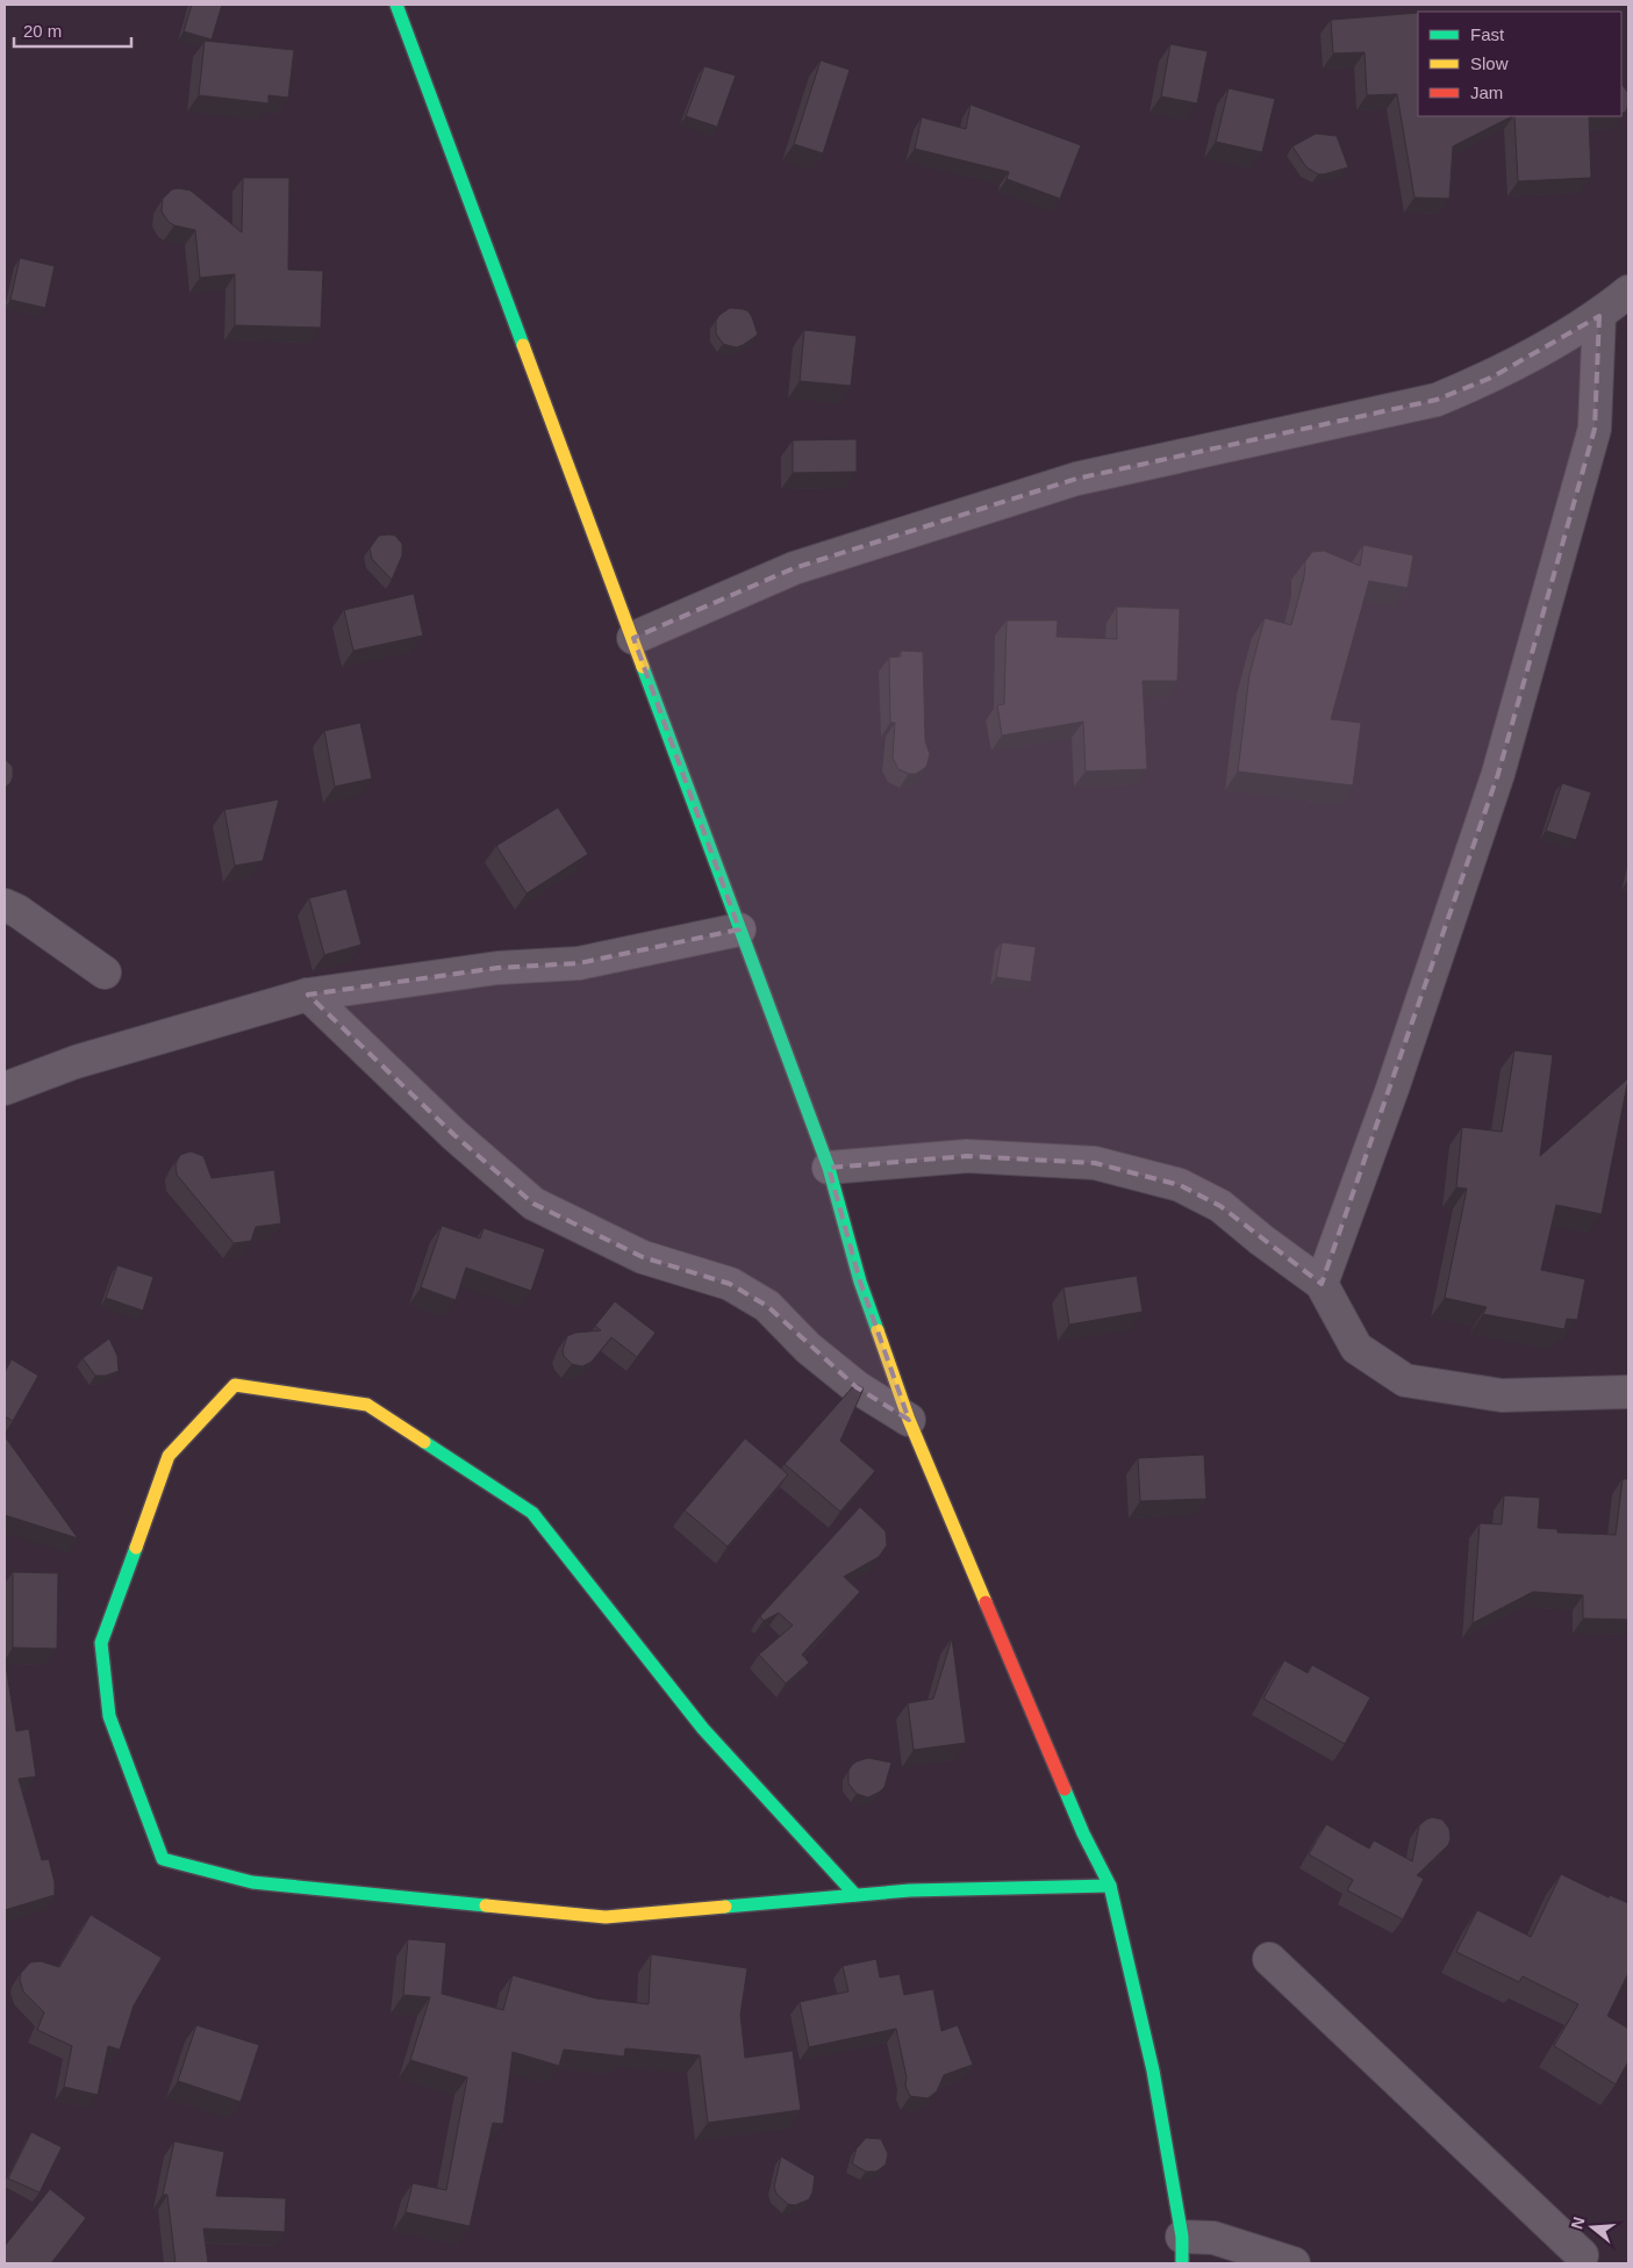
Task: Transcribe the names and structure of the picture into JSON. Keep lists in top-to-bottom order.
{
  "legend": ["Fast", "Slow", "Jam"],
  "scale_bar": "20 m",
  "north": "left"
}
